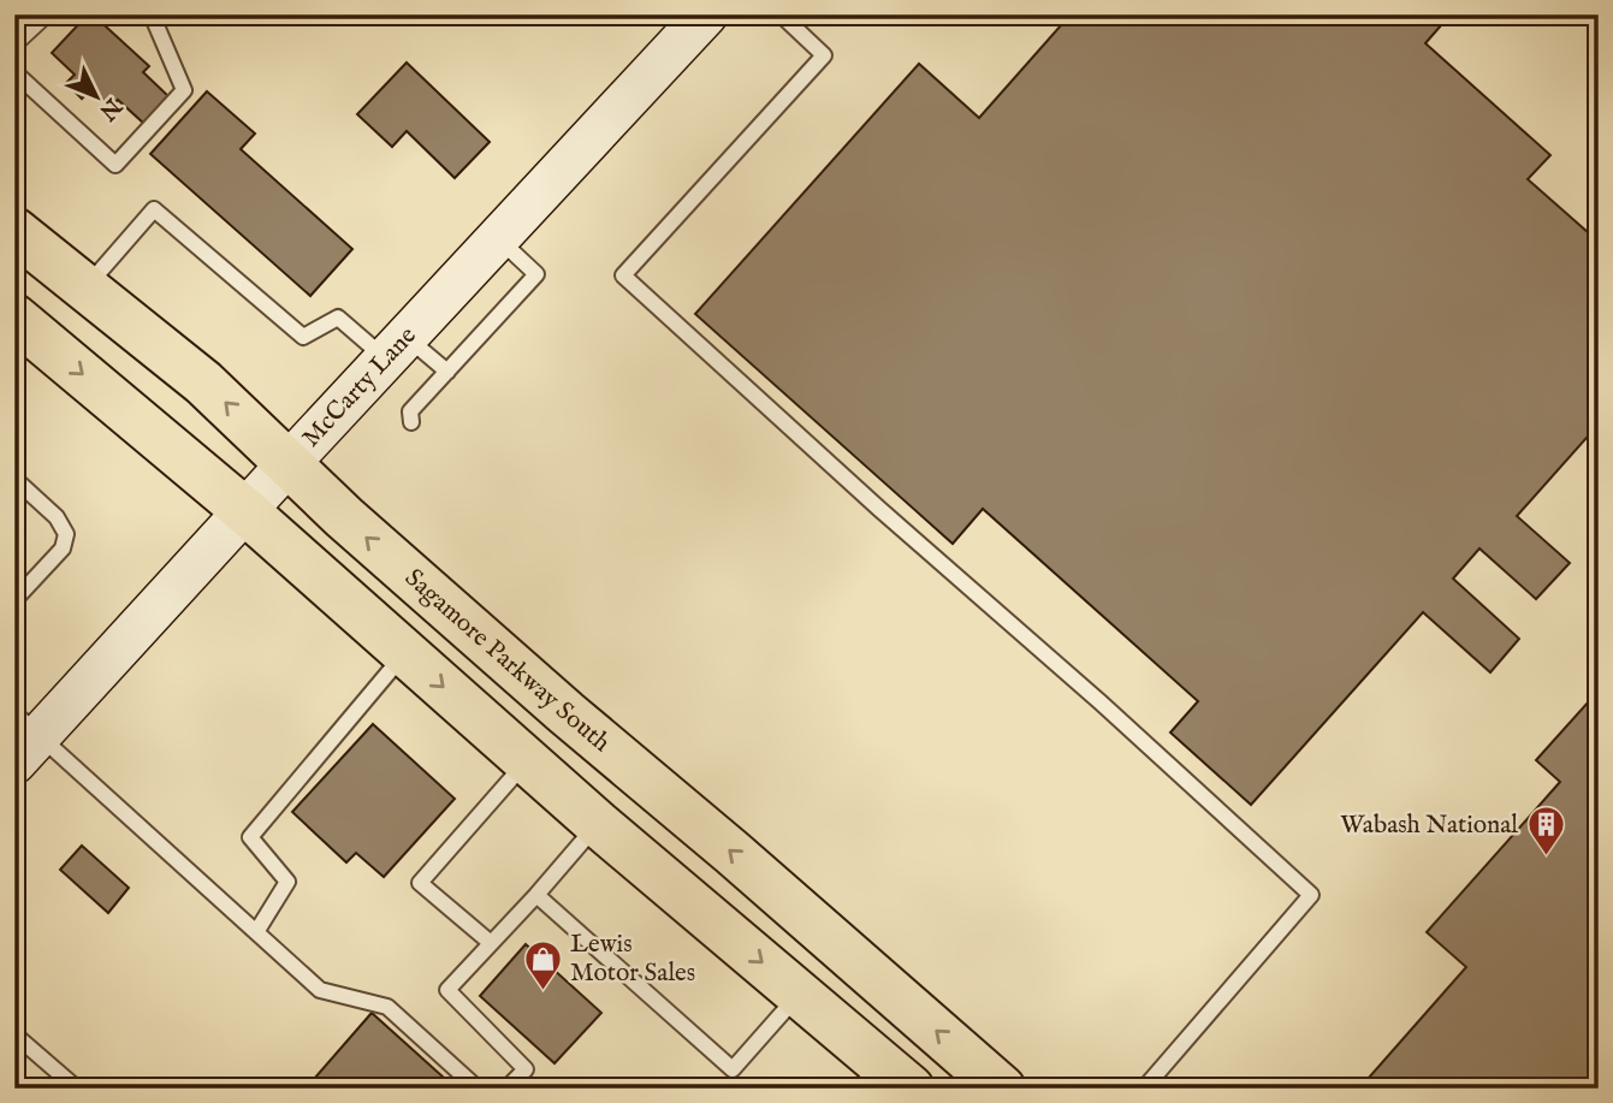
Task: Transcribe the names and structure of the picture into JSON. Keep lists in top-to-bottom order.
{
  "streets": {
    "main road": ["McCarty Lane", "Sagamore Parkway South"]
  },
  "crossings": [
    ["McCarty Lane", "Sagamore Parkway South"]
  ],
  "places": {
    "building": ["Wabash National"],
    "shop": ["Lewis Motor Sales"]
  },
  "north": "bottom right"
}
